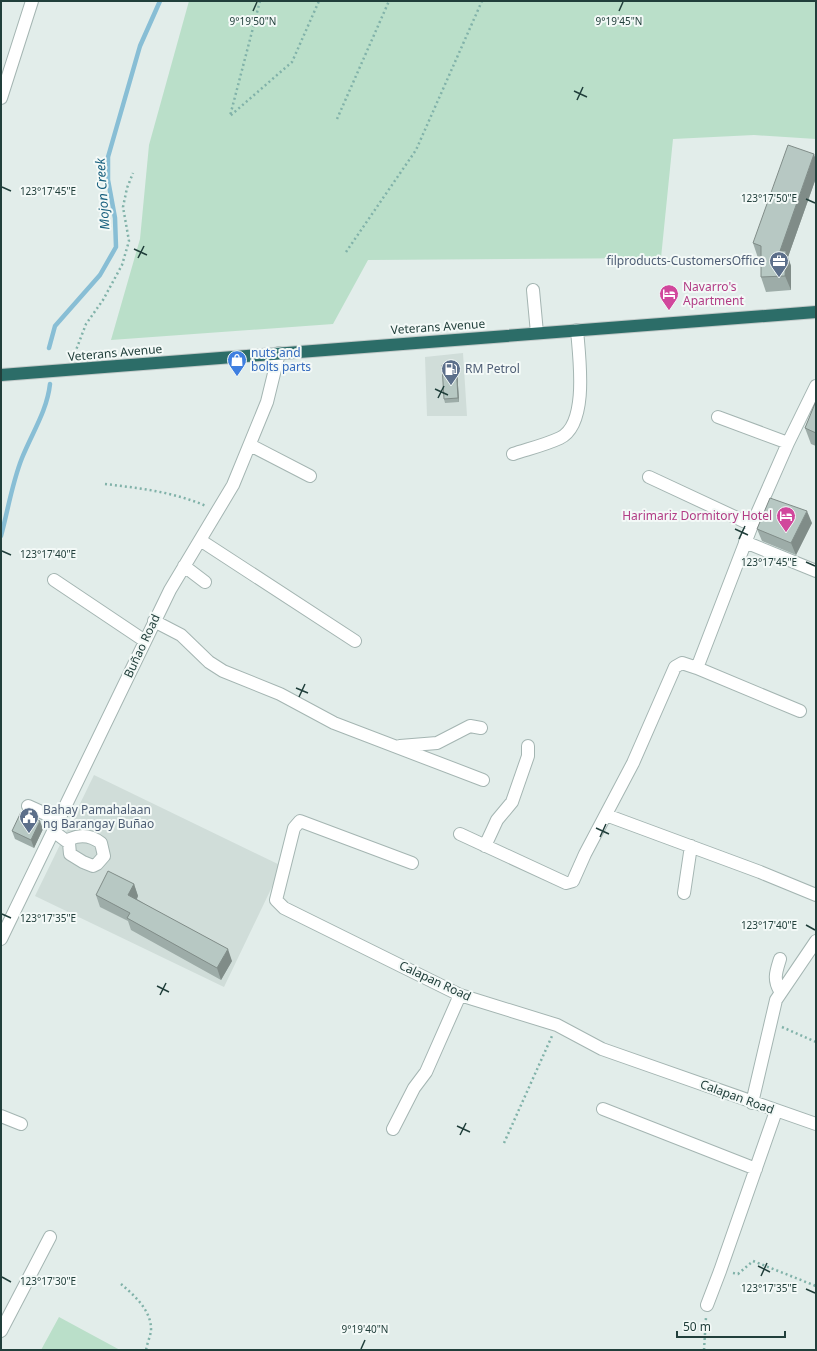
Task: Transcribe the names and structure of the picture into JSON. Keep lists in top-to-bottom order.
{
  "streets": {
    "highway": ["Veterans Avenue"],
    "street": ["Buñao Road", "Calapan Road"]
  },
  "crossings": [
    ["Veterans Avenue", "Buñao Road"]
  ],
  "water": ["Mojon Creek"],
  "places": {
    "office": ["filproducts-CustomersOffice"],
    "hotel": ["Navarro's Apartment", "Harimariz Dormitory Hotel"],
    "shop": ["nuts and bolts parts"],
    "fuel station": ["RM Petrol"],
    "public building": ["Bahay Pamahalaan ng Barangay Buñao"]
  },
  "scale_bar": "50 m",
  "coordinates": [
    "9°19'50\"N",
    "9°19'45\"N",
    "123°17'45\"E",
    "123°17'50\"E",
    "123°17'40\"E",
    "123°17'35\"E",
    "123°17'30\"E",
    "9°19'40\"N"
  ]
}
